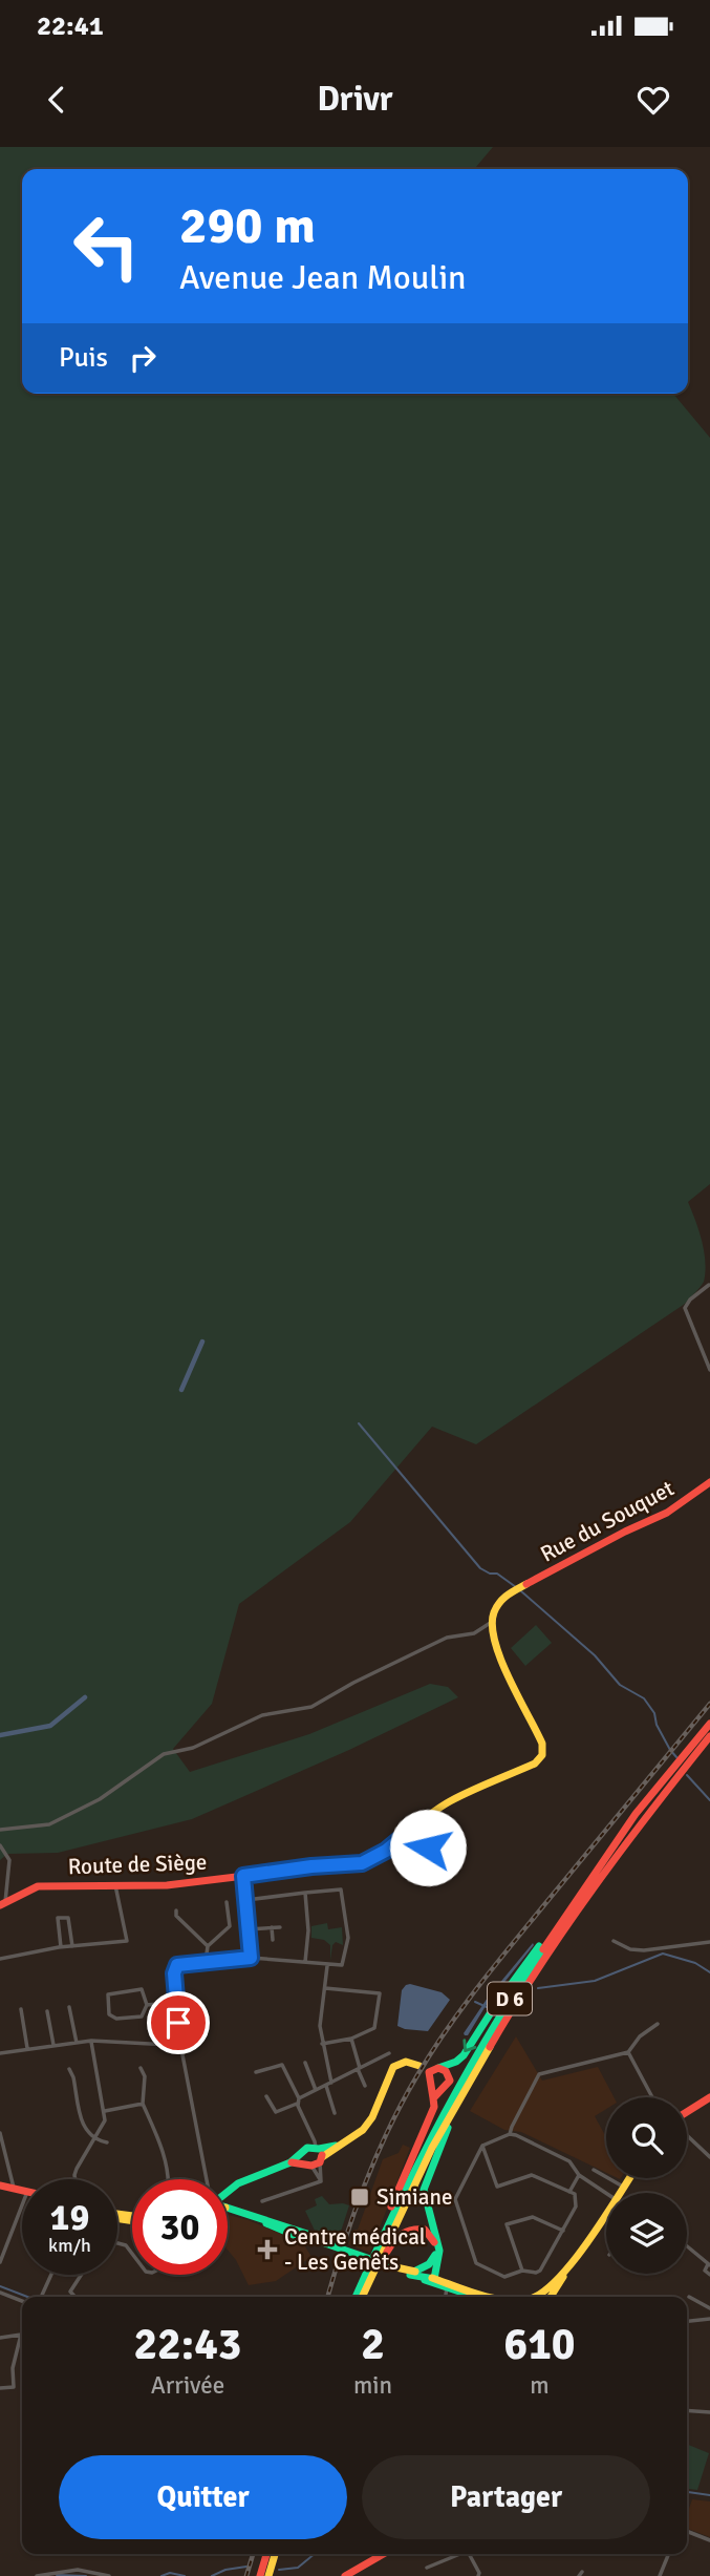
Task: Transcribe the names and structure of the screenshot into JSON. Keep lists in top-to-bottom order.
{
  "streets": {
    "main road": ["Rue du Souquet", "Route de Siège", "D 6"]
  },
  "crossings": [
    ["Rue du Souquet", "Route de Siège"]
  ],
  "places": {
    "transit": ["Simiane"],
    "health": ["Centre médical - Les Genêts"]
  },
  "page": {
    "status": "22:41",
    "header": "Drivr",
    "turn": ["290 m", "Avenue Jean Moulin"],
    "then": "Puis",
    "speed": "19 km/h",
    "limit": "30",
    "eta": [
      "22:43",
      "Arrivée",
      "2",
      "min",
      "610",
      "m"
    ],
    "buttons": ["Quitter", "Partager"]
  }
}
